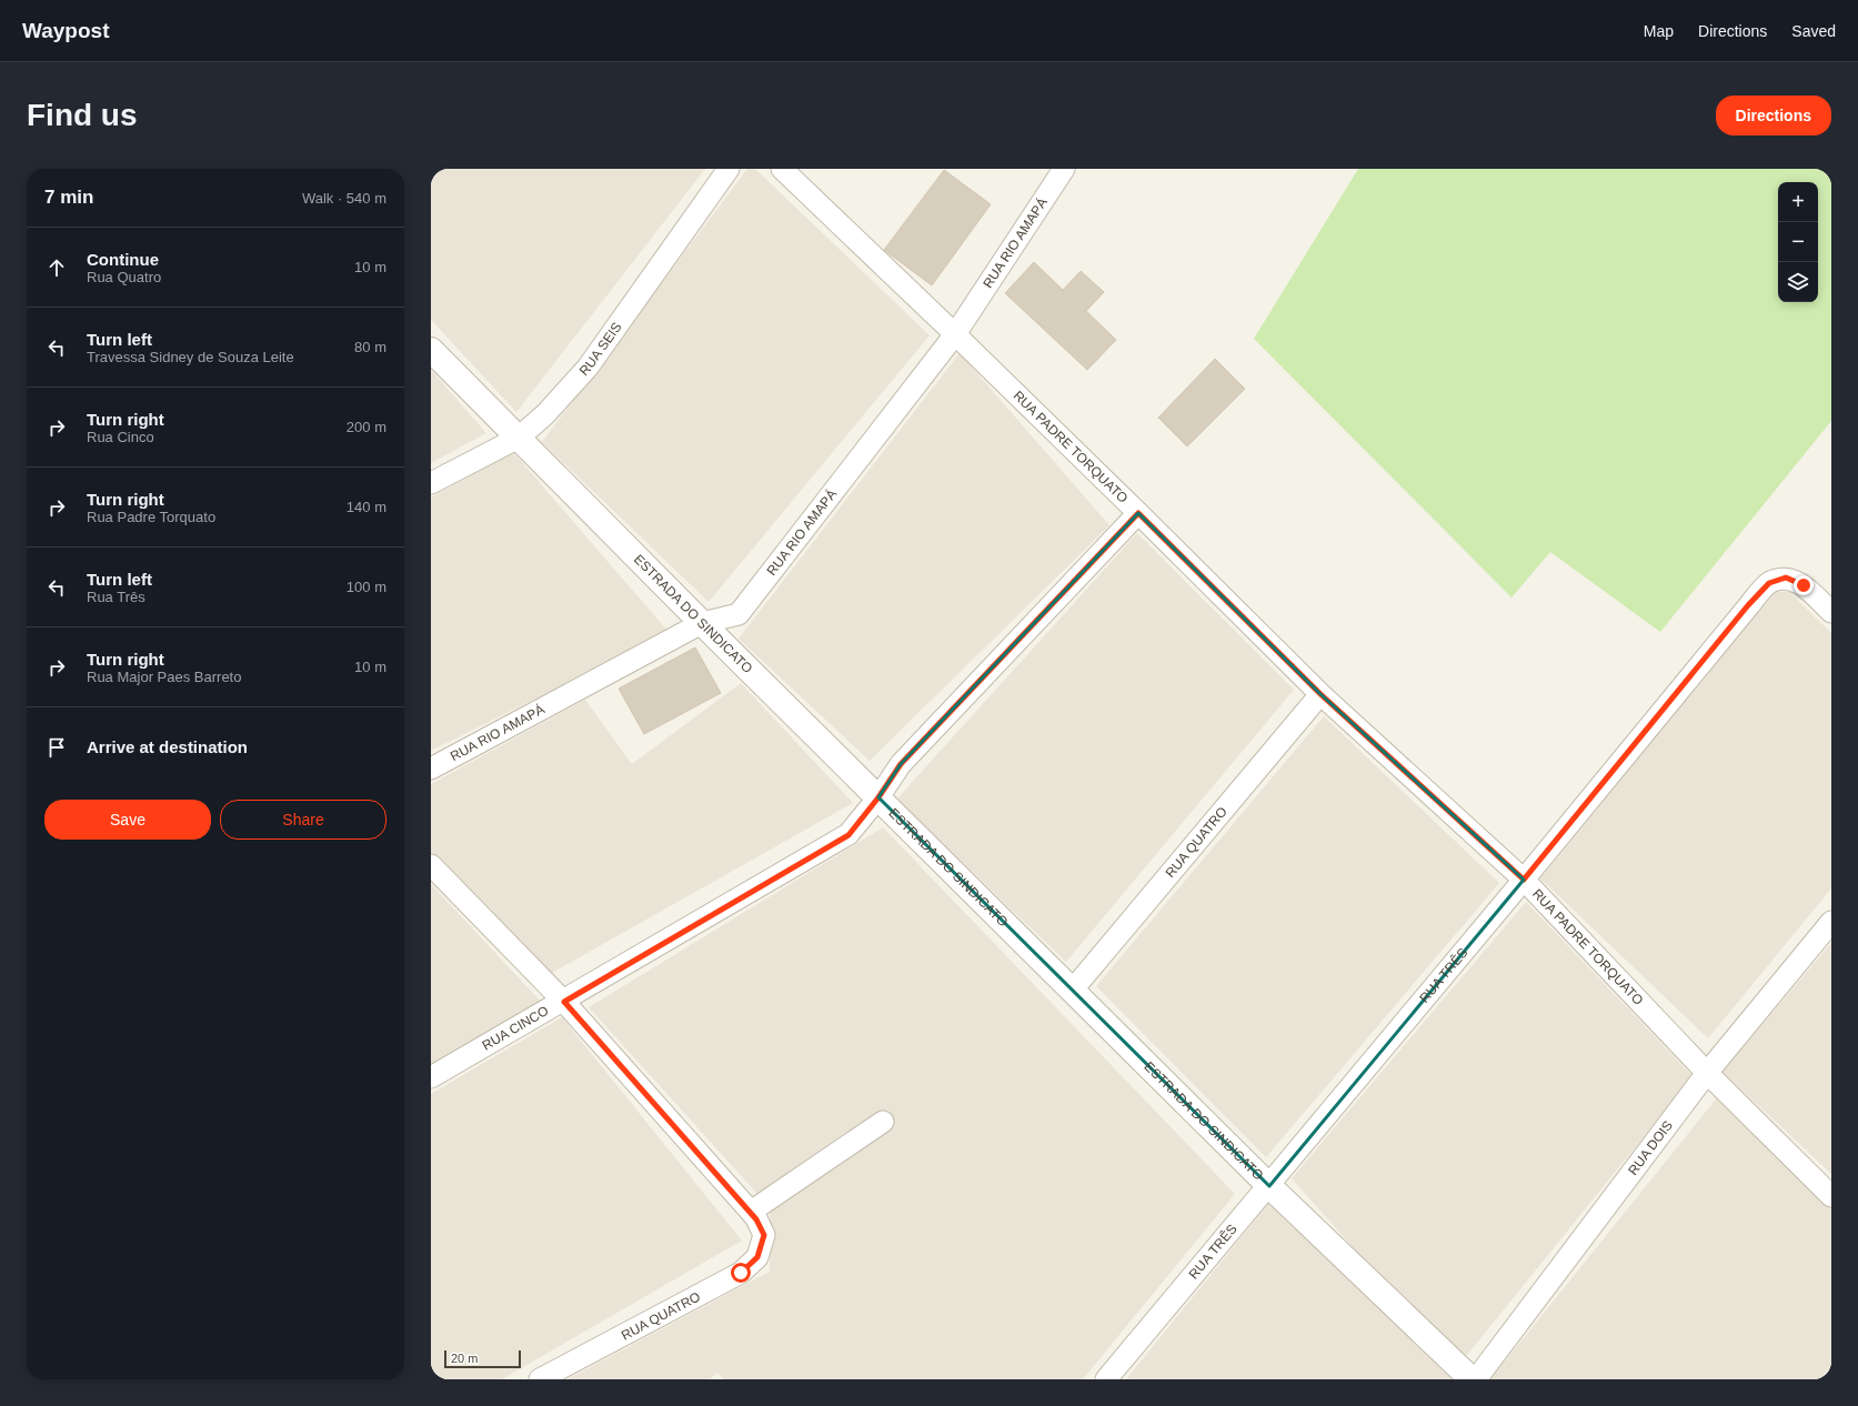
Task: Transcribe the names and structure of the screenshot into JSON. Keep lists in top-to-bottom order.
{
  "streets": {
    "street": [
      "RUA RIO AMAPÁ",
      "RUA SEIS",
      "RUA PADRE TORQUATO",
      "ESTRADA DO SINDICATO",
      "RUA QUATRO",
      "RUA TRÊS",
      "RUA CINCO",
      "RUA DOIS"
    ]
  },
  "crossings": [
    ["RUA RIO AMAPÁ", "RUA PADRE TORQUATO"],
    ["RUA RIO AMAPÁ", "ESTRADA DO SINDICATO"],
    ["RUA SEIS", "ESTRADA DO SINDICATO"],
    ["RUA PADRE TORQUATO", "RUA QUATRO"],
    ["RUA PADRE TORQUATO", "RUA TRÊS"],
    ["RUA PADRE TORQUATO", "RUA CINCO"],
    ["RUA PADRE TORQUATO", "RUA DOIS"],
    ["ESTRADA DO SINDICATO", "RUA QUATRO"],
    ["ESTRADA DO SINDICATO", "RUA TRÊS"],
    ["ESTRADA DO SINDICATO", "RUA CINCO"]
  ],
  "scale_bar": "20 m",
  "page": {
    "header": "Waypost",
    "nav": ["Map", "Directions", "Saved"],
    "buttons": [
      "Directions",
      ["Save", "Share"]
    ],
    "title": "Find us",
    "heading": ["7 min", "Walk · 540 m"],
    "map_buttons": ["+", "−"],
    "list": [
      ["Continue", "Rua Quatro", "10 m"],
      ["Turn left", "Travessa Sidney de Souza Leite", "80 m"],
      ["Turn right", "Rua Cinco", "200 m"],
      ["Turn right", "Rua Padre Torquato", "140 m"],
      ["Turn left", "Rua Três", "100 m"],
      ["Turn right", "Rua Major Paes Barreto", "10 m"],
      "Arrive at destination"
    ],
    "scale": "20 m"
  }
}
